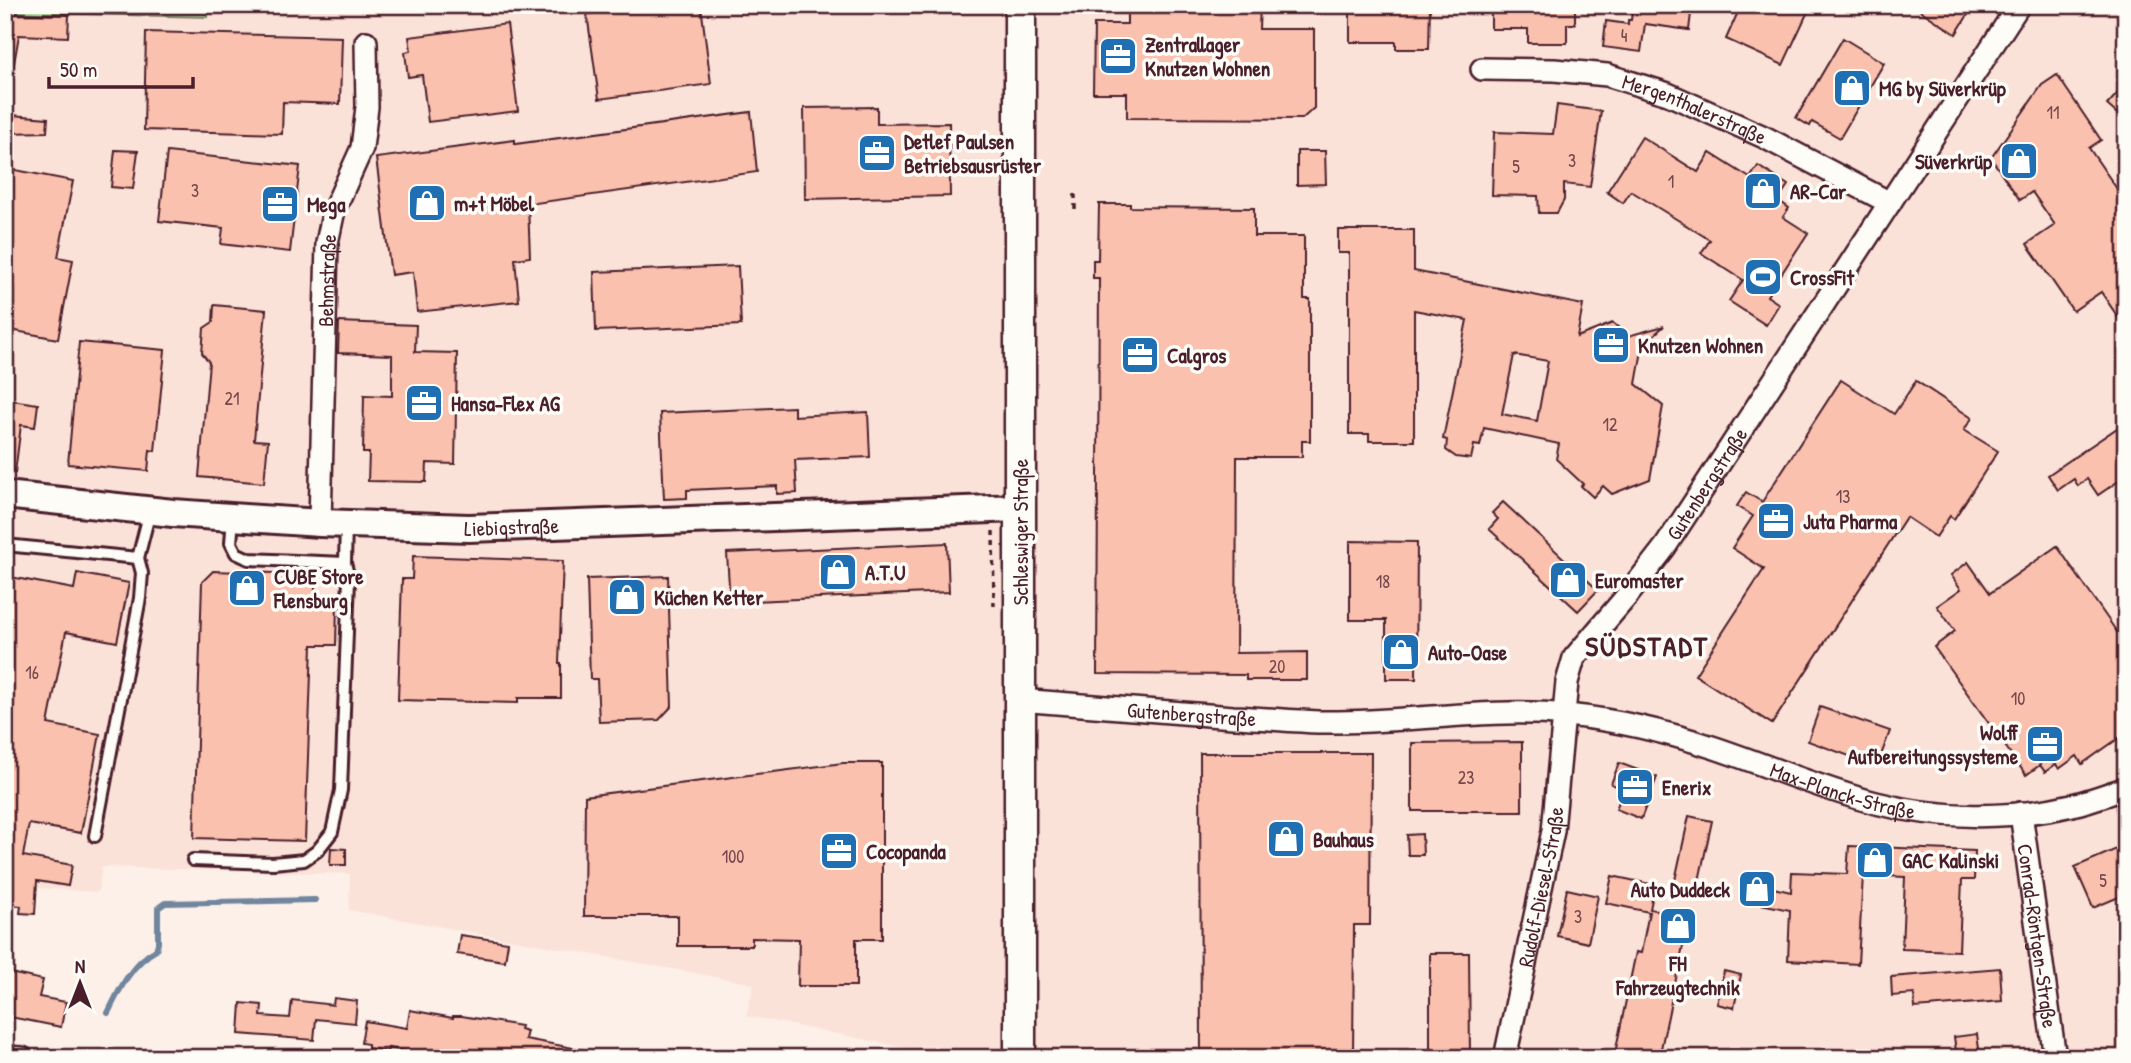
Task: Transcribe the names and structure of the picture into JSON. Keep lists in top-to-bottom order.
{
  "streets": {
    "main road": ["Schleswiger Straße"],
    "street": [
      "Mergenthalerstraße",
      "Behmstraße",
      "Gutenbergstraße",
      "Liebigstraße",
      "Max-Planck-Straße",
      "Rudolf-Diesel-Straße",
      "Conrad-Röntgen-Straße"
    ]
  },
  "crossings": [
    ["Mergenthalerstraße", "Gutenbergstraße"],
    ["Behmstraße", "Liebigstraße"],
    ["Gutenbergstraße", "Schleswiger Straße"],
    ["Gutenbergstraße", "Max-Planck-Straße"],
    ["Gutenbergstraße", "Rudolf-Diesel-Straße"],
    ["Liebigstraße", "Schleswiger Straße"],
    ["Max-Planck-Straße", "Rudolf-Diesel-Straße"],
    ["Max-Planck-Straße", "Conrad-Röntgen-Straße"]
  ],
  "districts": ["SÜDSTADT"],
  "places": {
    "office": [
      "Zentrallager Knutzen Wohnen",
      "Detlef Paulsen Betriebsausrüster",
      "Mega",
      "Knutzen Wohnen",
      "Calgros",
      "Hansa-Flex AG",
      "Juta Pharma",
      "Wolff Aufbereitungssysteme",
      "Enerix",
      "Cocopanda"
    ],
    "shop": [
      "MG by Süverkrüp",
      "Süverkrüp",
      "AR-Car",
      "m+t Möbel",
      "A.T.U",
      "Euromaster",
      "CUBE Store Flensburg",
      "Küchen Ketter",
      "Auto-Oase",
      "Bauhaus",
      "GAC Kalinski",
      "Auto Duddeck",
      "FH Fahrzeugtechnik"
    ],
    "sports": ["CrossFit"]
  },
  "house_numbers": [
    "4",
    "11",
    "3",
    "5",
    "1",
    "3",
    "21",
    "12",
    "13",
    "18",
    "20",
    "16",
    "10",
    "23",
    "100",
    "5",
    "3"
  ],
  "scale_bar": "50 m",
  "north": "top"
}
